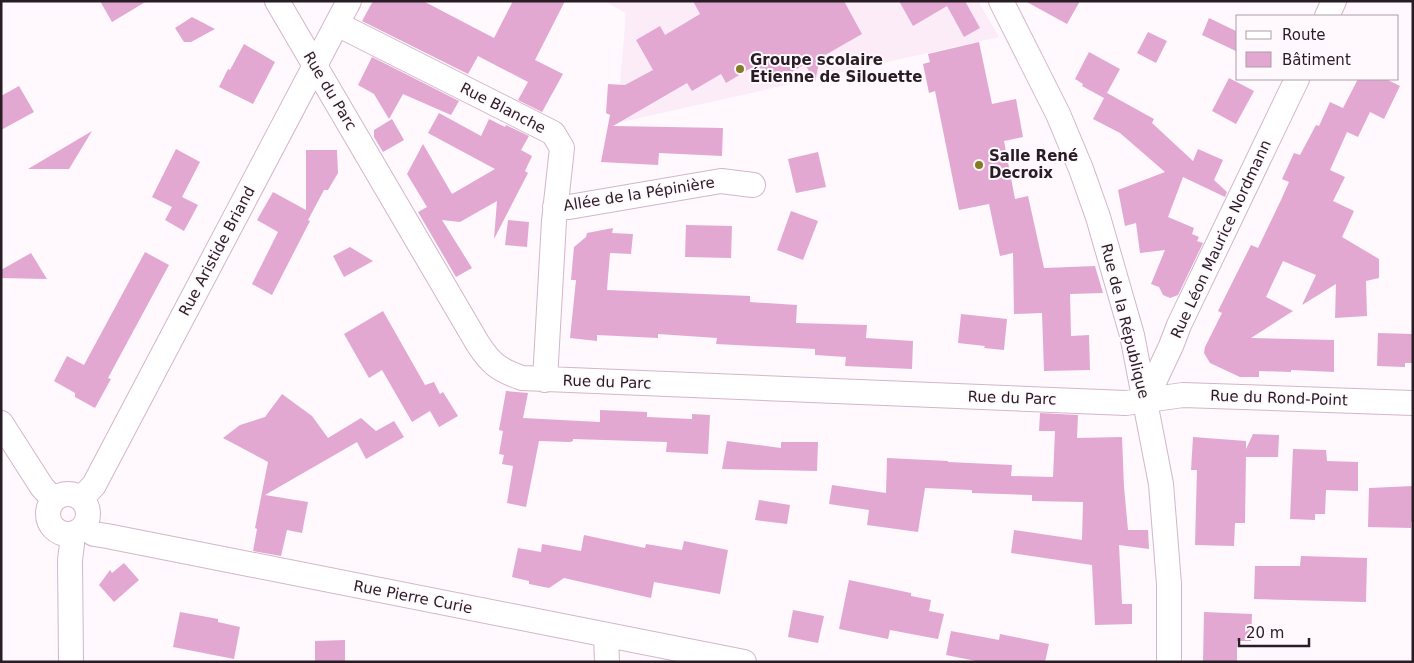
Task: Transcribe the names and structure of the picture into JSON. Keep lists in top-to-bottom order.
{
  "streets": {
    "street": [
      "Rue du Parc",
      "Rue Blanche",
      "Allée de la Pépinière",
      "Rue Léon Maurice Nordmann",
      "Rue Aristide Briand",
      "Rue de la République",
      "Rue du Rond-Point",
      "Rue Pierre Curie"
    ]
  },
  "crossings": [
    ["Rue du Parc", "Rue Blanche"],
    ["Rue du Parc", "Rue Léon Maurice Nordmann"],
    ["Rue du Parc", "Rue Aristide Briand"],
    ["Rue du Parc", "Rue de la République"],
    ["Rue du Parc", "Rue du Rond-Point"],
    ["Rue Blanche", "Allée de la Pépinière"],
    ["Rue Blanche", "Rue Aristide Briand"],
    ["Rue Léon Maurice Nordmann", "Rue de la République"],
    ["Rue Léon Maurice Nordmann", "Rue du Rond-Point"],
    ["Rue Aristide Briand", "Rue Pierre Curie"],
    ["Rue de la République", "Rue du Rond-Point"]
  ],
  "places": ["Groupe scolaire Étienne de Silouette", "Salle René Decroix"],
  "legend": ["Route", "Bâtiment"],
  "scale_bar": "20 m"
}
